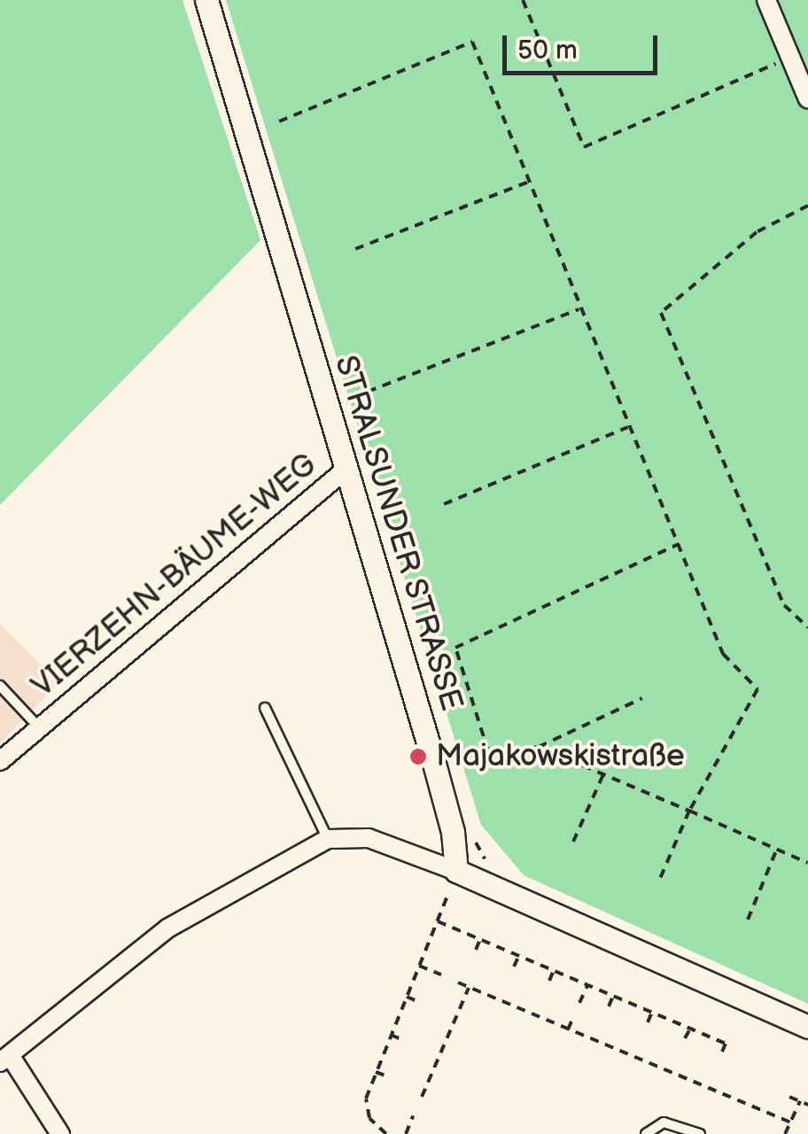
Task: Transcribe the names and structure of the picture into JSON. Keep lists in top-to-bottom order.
{
  "streets": {
    "street": ["STRALSUNDER STRASSE", "VIERZEHN-BÄUME-WEG"]
  },
  "crossings": [
    ["STRALSUNDER STRASSE", "VIERZEHN-BÄUME-WEG"]
  ],
  "places": ["Majakowskistraße"],
  "scale_bar": "50 m"
}
